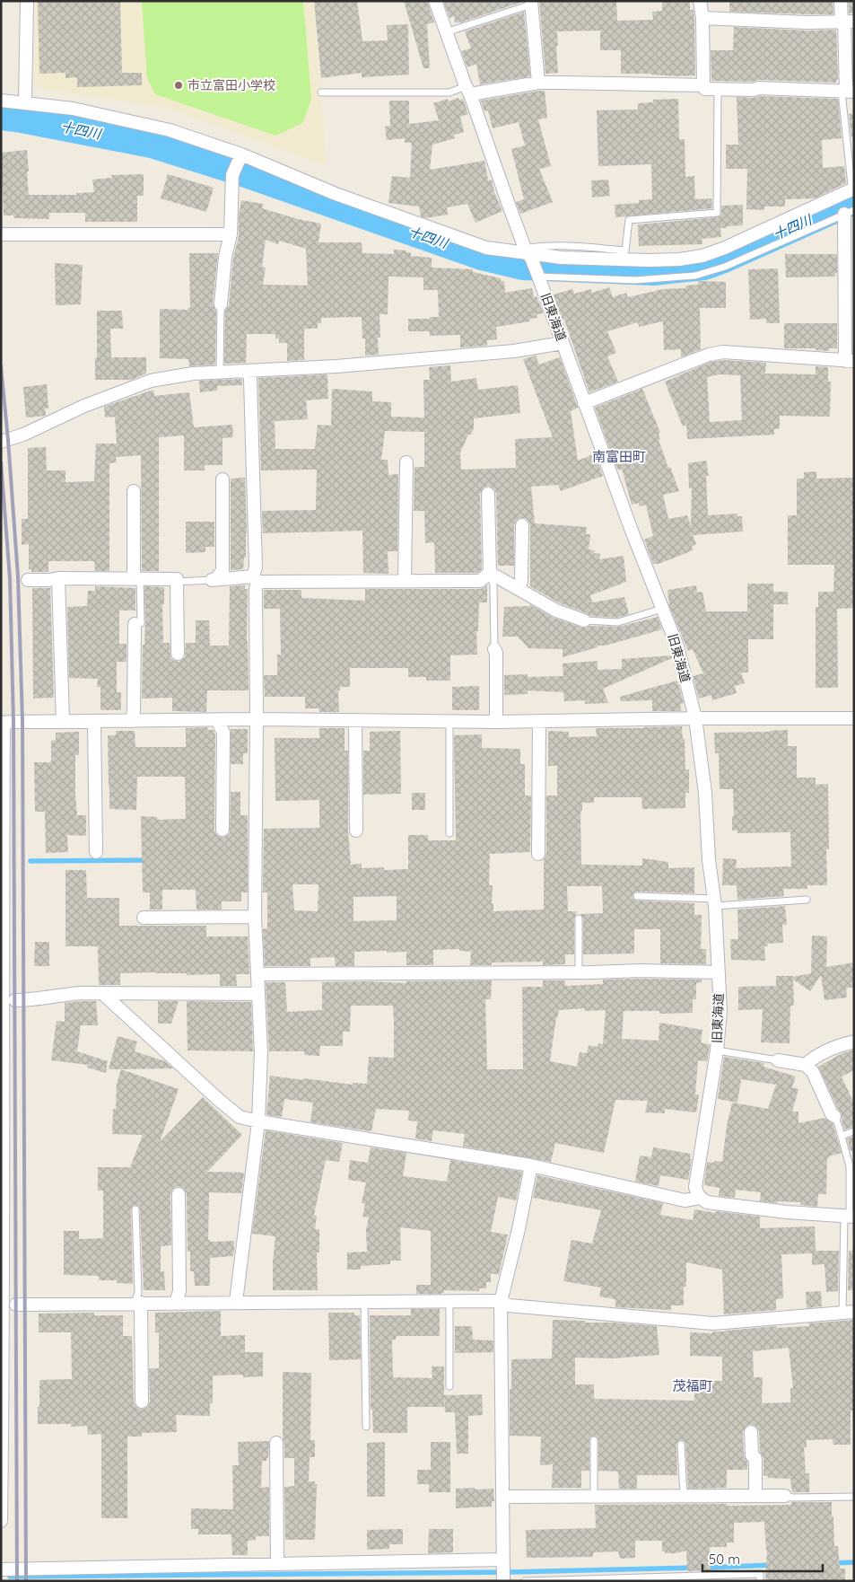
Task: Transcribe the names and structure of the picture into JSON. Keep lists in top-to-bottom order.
{
  "streets": {
    "street": ["旧東海道"]
  },
  "districts": ["南富田町", "茂福町"],
  "water": ["十四川"],
  "places": ["市立富田小学校"],
  "scale_bar": "50 m"
}
